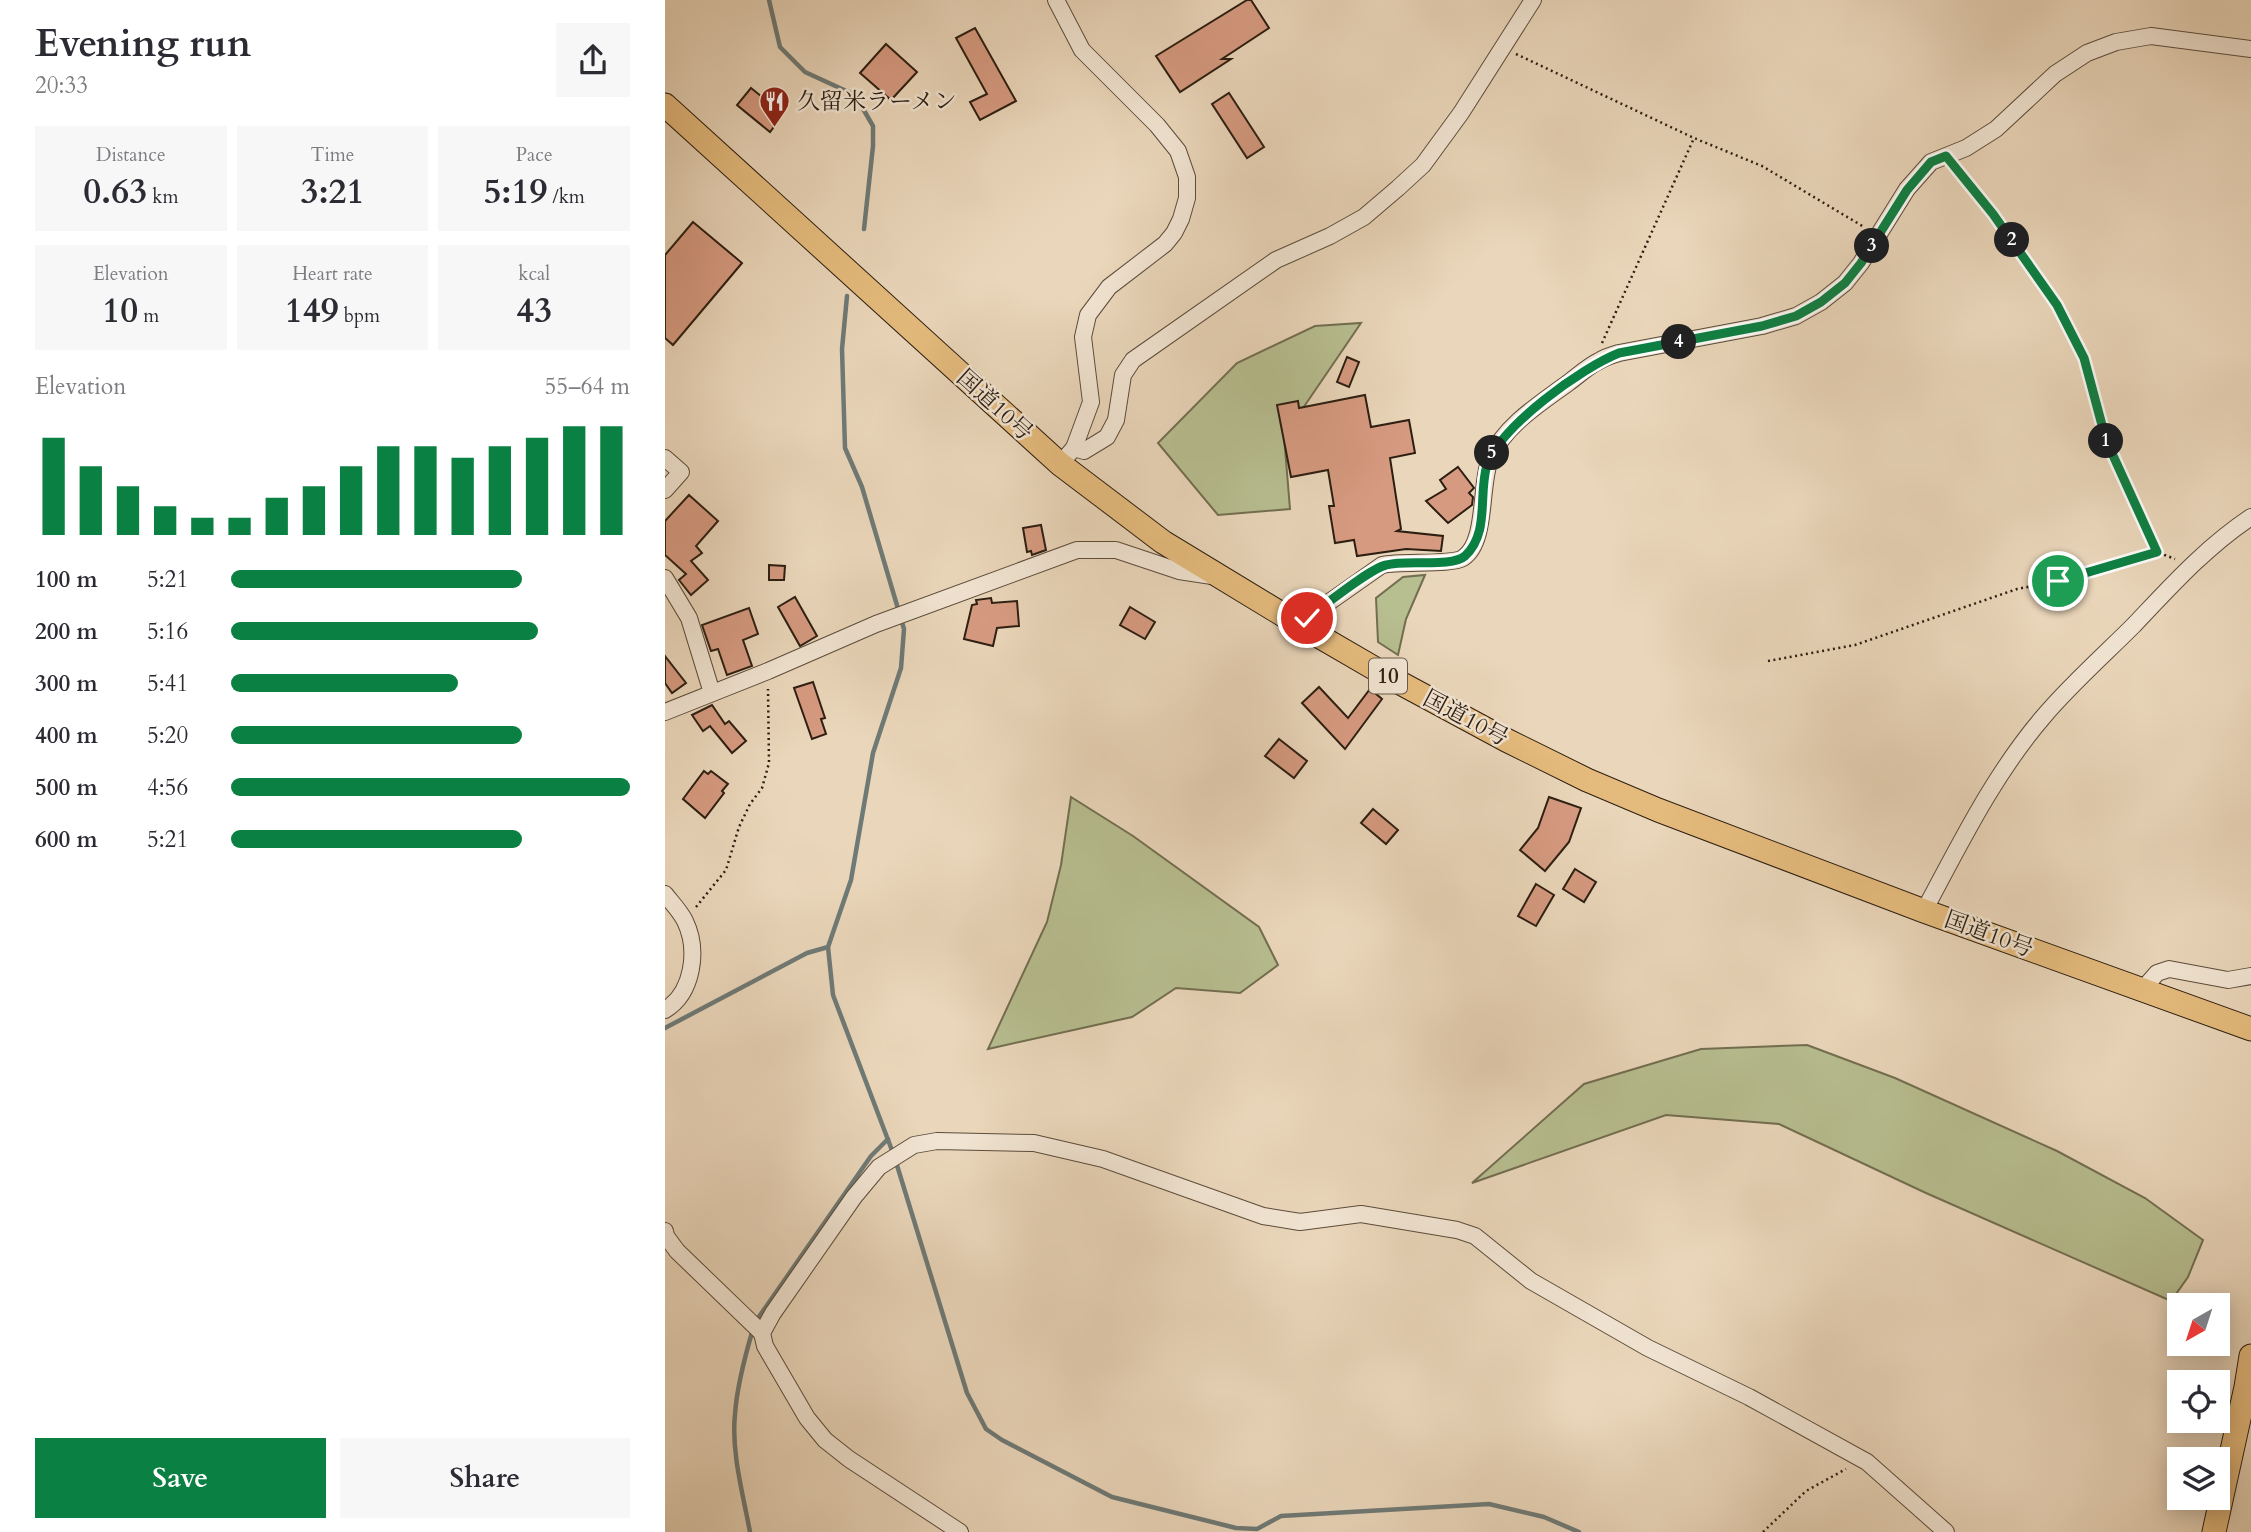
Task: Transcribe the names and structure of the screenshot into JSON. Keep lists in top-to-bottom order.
{
  "streets": {
    "highway": ["国道10号", "10"]
  },
  "places": {
    "restaurant": ["久留米ラーメン"]
  },
  "north": "bottom left",
  "page": {
    "heading": ["Evening run", "20:33"],
    "stats": [
      ["Distance", "0.63 km"],
      ["Time", "3:21"],
      ["Pace", "5:19 /km"],
      ["Elevation", "10 m"],
      ["Heart rate", "149 bpm"],
      ["kcal", "43"]
    ],
    "pins": [
      "2",
      "3",
      "4",
      "1",
      "5"
    ],
    "chart": ["Elevation", "55–64 m"],
    "list": [
      {
        "name": "100 m",
        "note": "5:21"
      },
      {
        "name": "200 m",
        "note": "5:16"
      },
      {
        "name": "300 m",
        "note": "5:41"
      },
      {
        "name": "400 m",
        "note": "5:20"
      },
      {
        "name": "500 m",
        "note": "4:56"
      },
      {
        "name": "600 m",
        "note": "5:21"
      }
    ],
    "buttons": ["Save", "Share"]
  }
}
